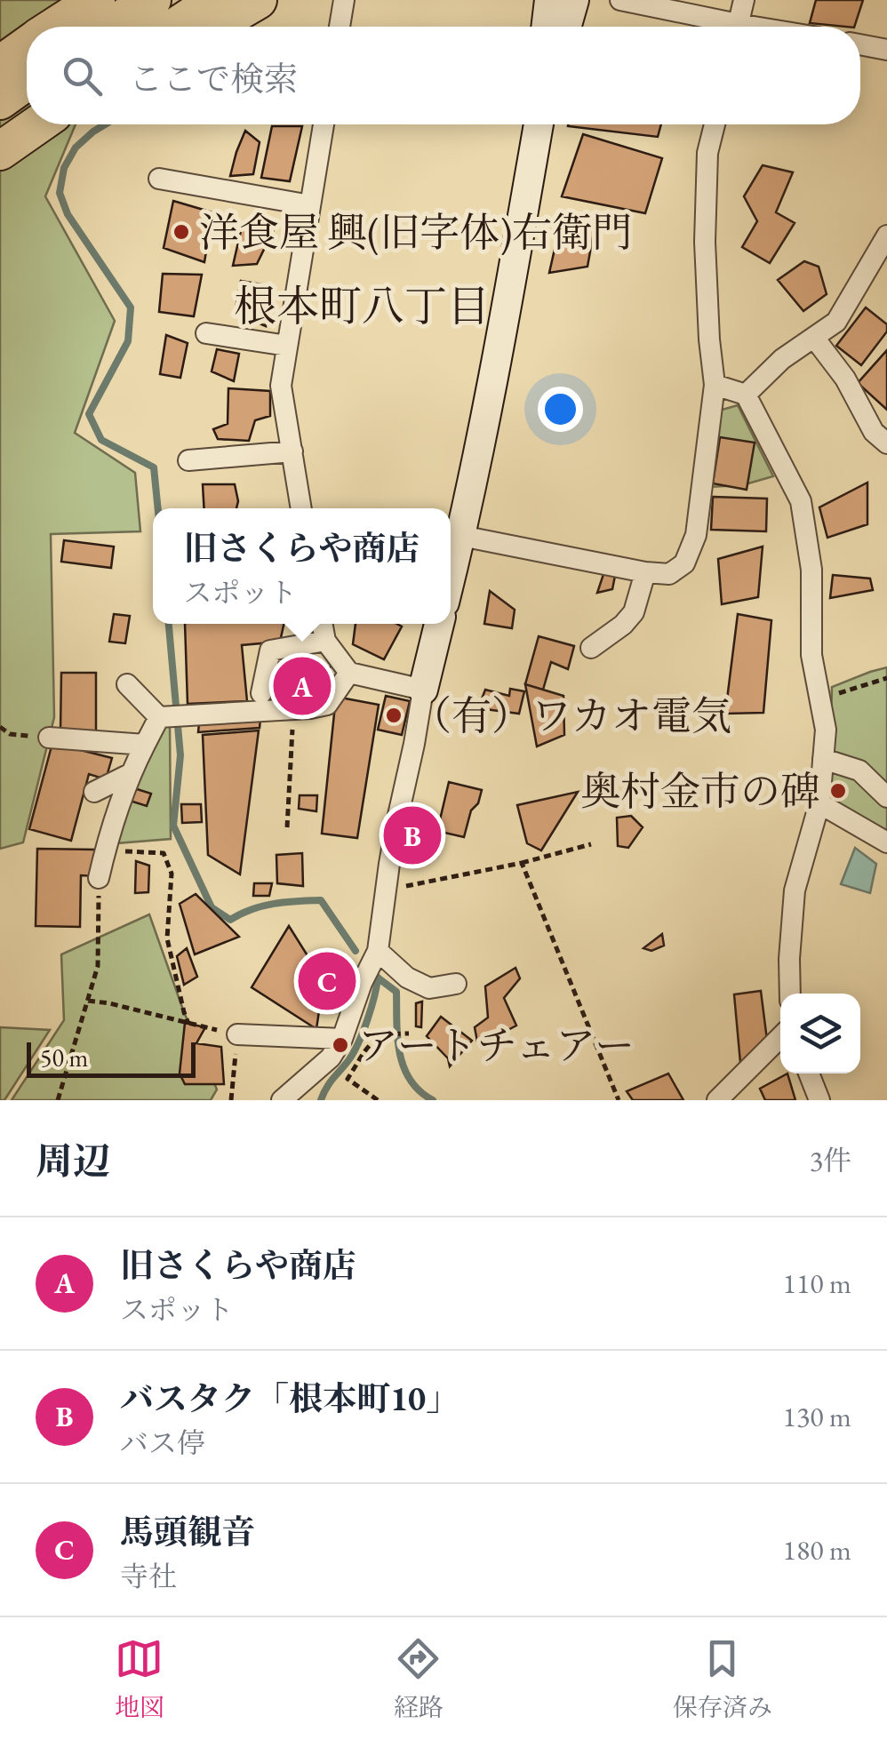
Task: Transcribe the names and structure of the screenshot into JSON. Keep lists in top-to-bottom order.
{
  "districts": ["根本町八丁目"],
  "places": [
    "洋食屋 興(旧字体)右衛門",
    "（有）ワカオ電気",
    "奥村金市の碑",
    "アートチェアー"
  ],
  "scale_bar": "50 m",
  "page": {
    "search": "ここで検索",
    "popup": ["旧さくらや商店", "スポット"],
    "pins": ["A", "B", "C"],
    "scale": "50 m",
    "heading": ["周辺", "3件"],
    "list": [
      {
        "mark": "A",
        "name": "旧さくらや商店",
        "note": "スポット",
        "value": "110 m"
      },
      {
        "mark": "B",
        "name": "バスタク「根本町10」",
        "note": "バス停",
        "value": "130 m"
      },
      {
        "mark": "C",
        "name": "馬頭観音",
        "note": "寺社",
        "value": "180 m"
      }
    ],
    "nav": ["地図", "経路", "保存済み"]
  }
}
